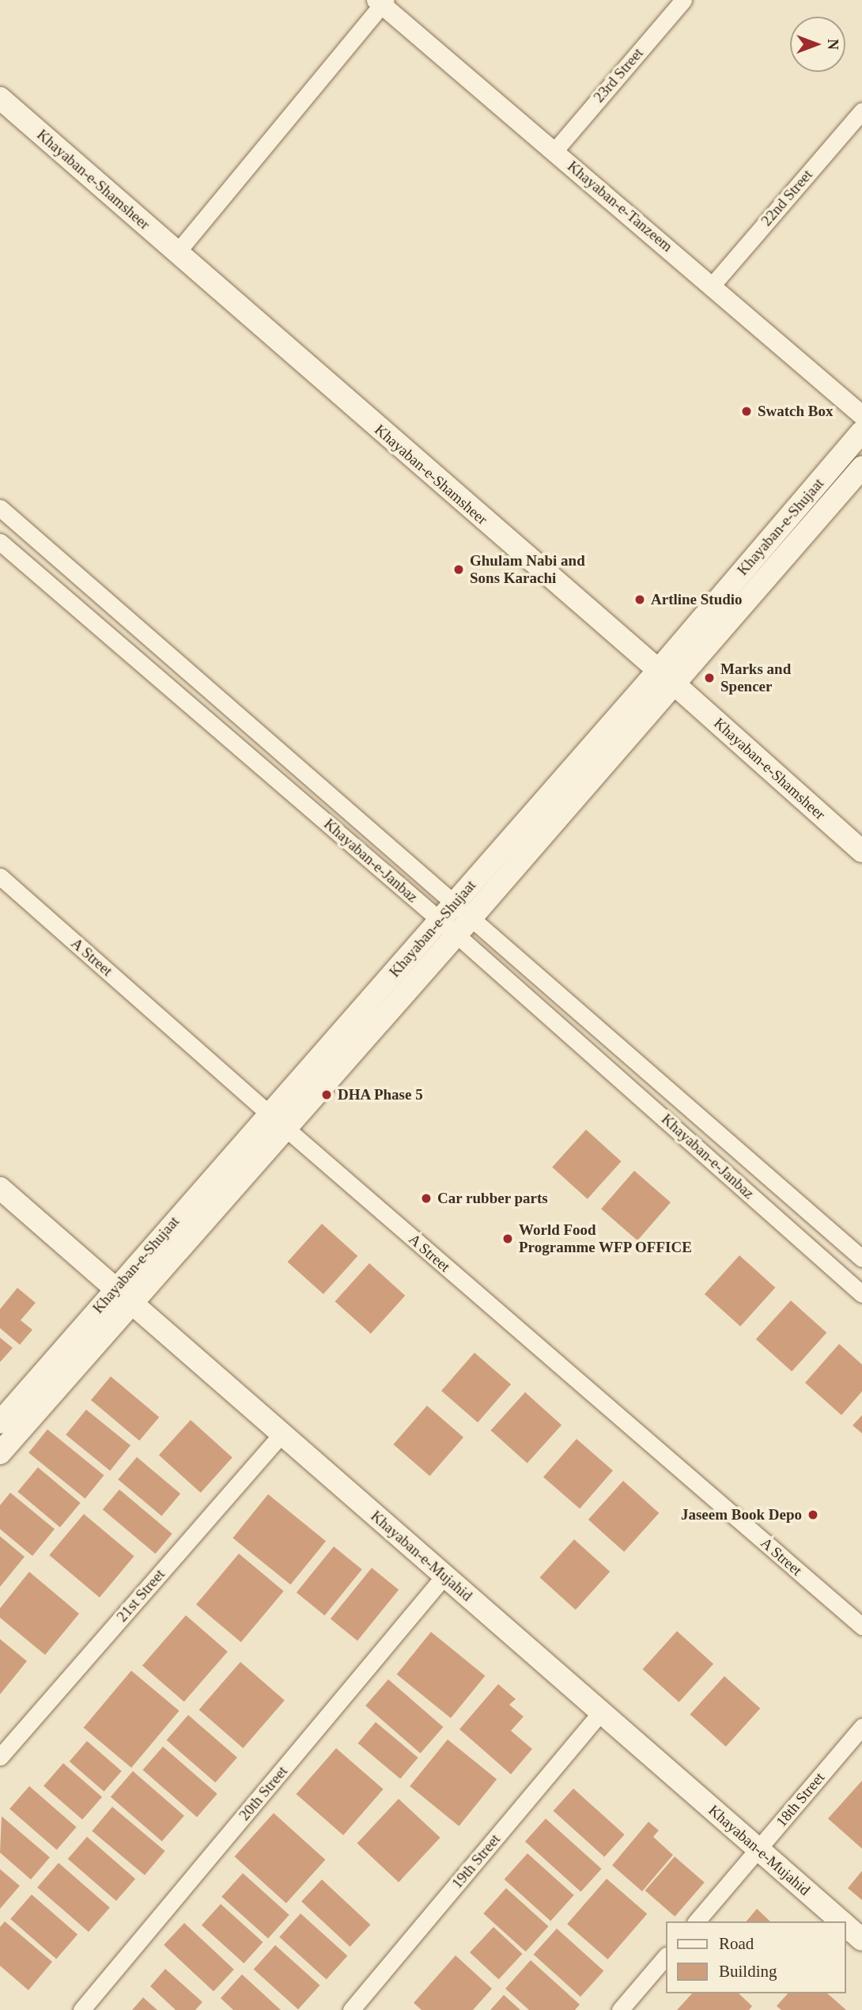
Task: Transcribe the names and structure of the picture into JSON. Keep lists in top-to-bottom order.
{
  "streets": {
    "main road": ["Khayaban-e-Shamsheer", "Khayaban-e-Shujaat", "Khayaban-e-Mujahid"],
    "street": [
      "23rd Street",
      "22nd Street",
      "Khayaban-e-Tanzeem",
      "Khayaban-e-Janbaz",
      "A Street",
      "21st Street",
      "20th Street",
      "18th Street",
      "19th Street"
    ]
  },
  "crossings": [
    ["23rd Street", "Khayaban-e-Tanzeem"],
    ["Khayaban-e-Shamsheer", "Khayaban-e-Shujaat"],
    ["22nd Street", "Khayaban-e-Tanzeem"],
    ["Khayaban-e-Shujaat", "Khayaban-e-Janbaz"],
    ["Khayaban-e-Shujaat", "A Street"],
    ["Khayaban-e-Shujaat", "Khayaban-e-Mujahid"],
    ["Khayaban-e-Mujahid", "21st Street"],
    ["Khayaban-e-Mujahid", "20th Street"],
    ["Khayaban-e-Mujahid", "18th Street"],
    ["Khayaban-e-Mujahid", "19th Street"]
  ],
  "places": [
    "Swatch Box",
    "Ghulam Nabi and Sons Karachi",
    "Artline Studio",
    "Marks and Spencer",
    "DHA Phase 5",
    "Car rubber parts",
    "World Food Programme WFP OFFICE",
    "Jaseem Book Depo"
  ],
  "legend": ["Road", "Building"],
  "north": "right"
}
